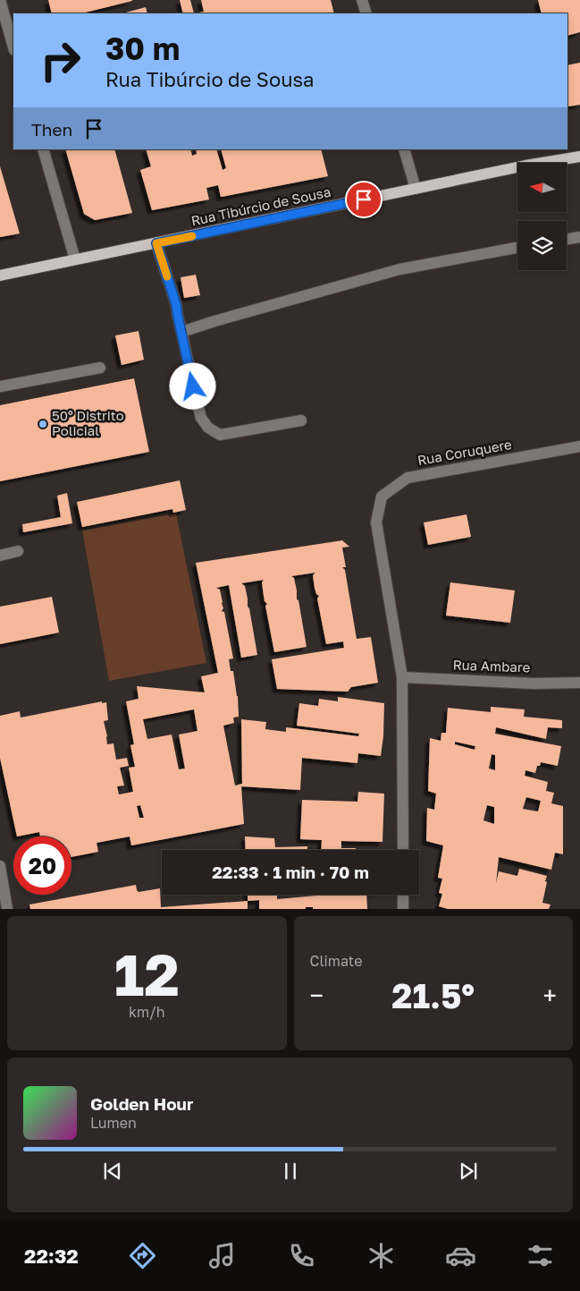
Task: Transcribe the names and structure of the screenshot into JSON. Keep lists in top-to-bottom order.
{
  "streets": {
    "main road": ["Rua Tibúrcio de Sousa"],
    "street": ["Rua Coruquere", "Rua Ambare"]
  },
  "crossings": [
    ["Rua Coruquere", "Rua Ambare"]
  ],
  "places": ["50º Distrito Policial"],
  "north": "left",
  "page": {
    "turn": ["30 m", "Rua Tibúrcio de Sousa"],
    "then": "Then",
    "limit": "20",
    "trip": "22:33 · 1 min · 70 m",
    "tile": [
      ["12", "km/h"],
      "Climate"
    ],
    "heat": ["−", "21.5°", "+"],
    "song": ["Golden Hour", "Lumen"],
    "tabs": "22:32"
  }
}
